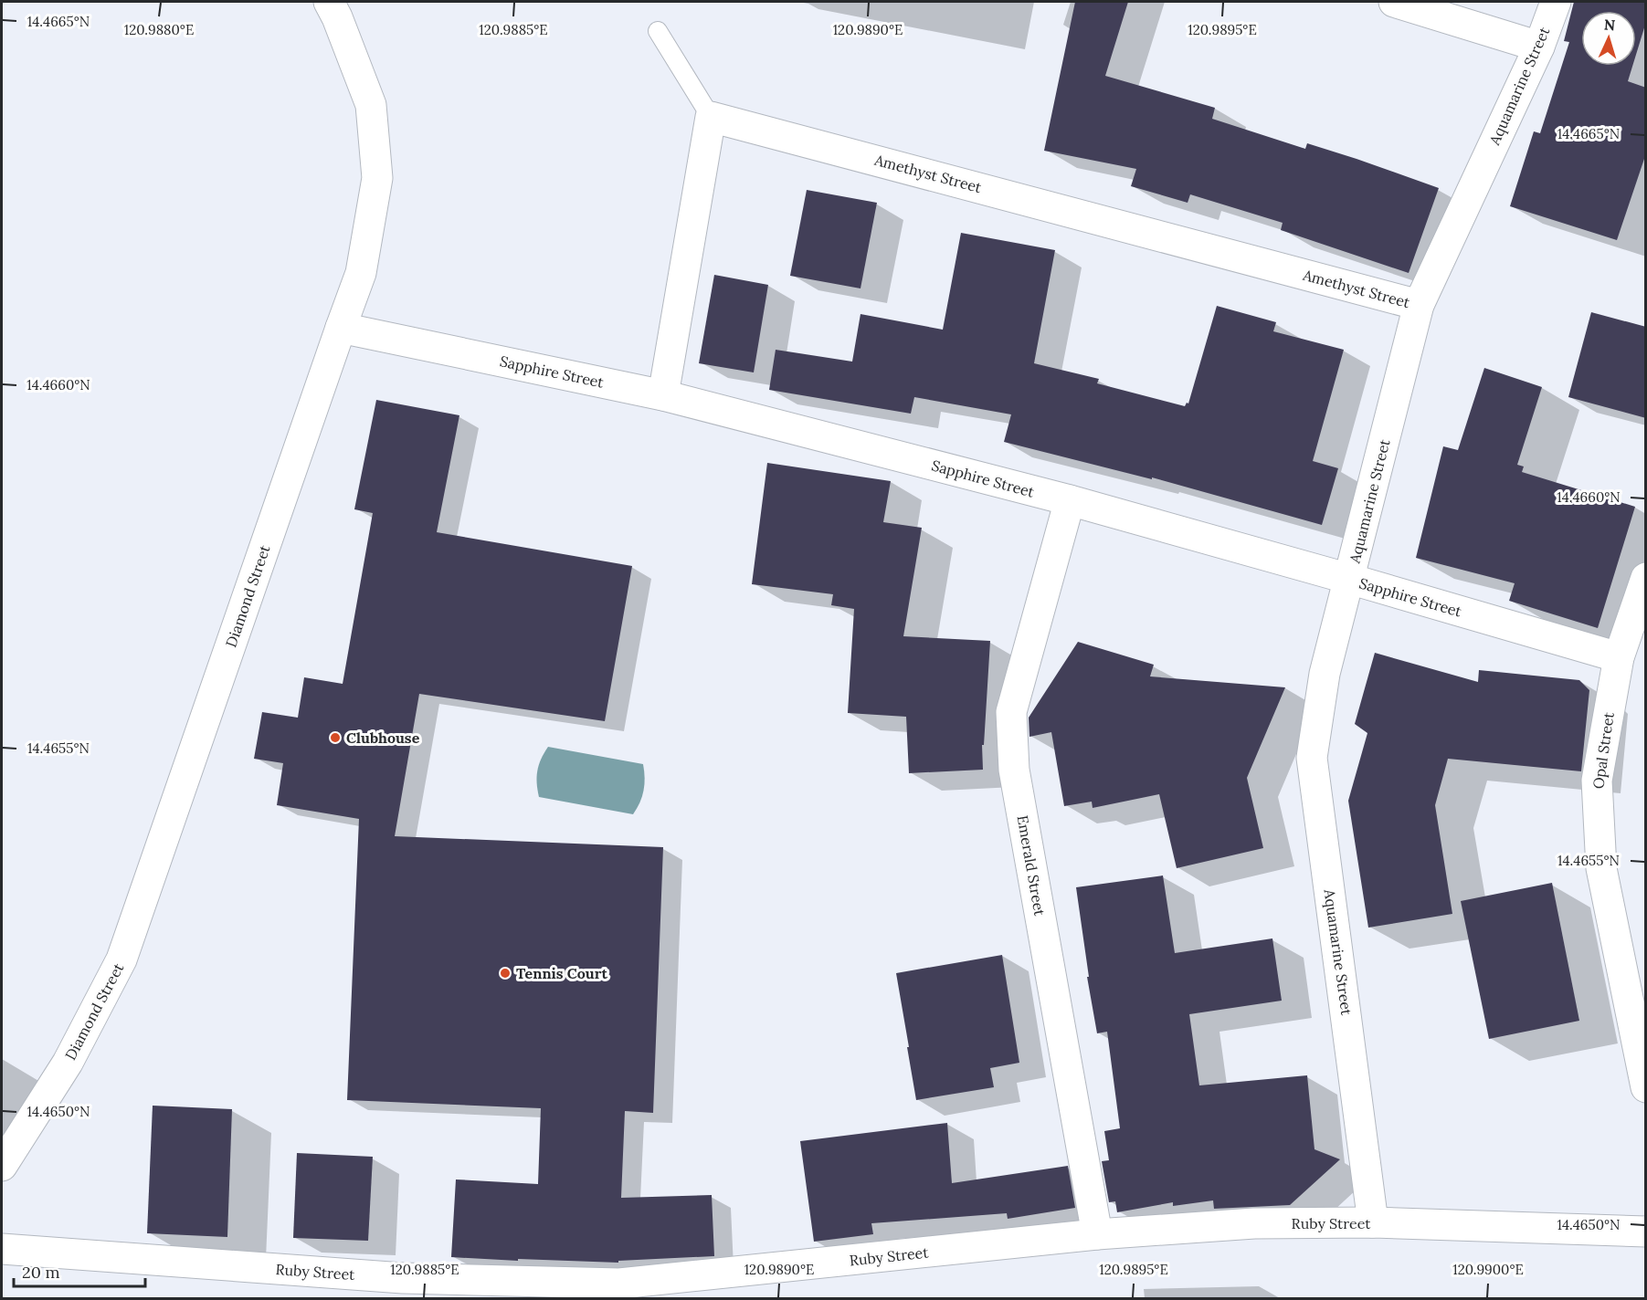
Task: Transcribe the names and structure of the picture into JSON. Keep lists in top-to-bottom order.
{
  "streets": {
    "street": [
      "Aquamarine Street",
      "Amethyst Street",
      "Sapphire Street",
      "Diamond Street",
      "Opal Street",
      "Emerald Street",
      "Ruby Street"
    ]
  },
  "crossings": [
    ["Aquamarine Street", "Amethyst Street"],
    ["Aquamarine Street", "Sapphire Street"],
    ["Aquamarine Street", "Ruby Street"],
    ["Sapphire Street", "Diamond Street"],
    ["Sapphire Street", "Opal Street"],
    ["Sapphire Street", "Emerald Street"],
    ["Emerald Street", "Ruby Street"]
  ],
  "places": ["Clubhouse", "Tennis Court"],
  "scale_bar": "20 m",
  "north": "top",
  "coordinates": [
    "14.4665°N",
    "120.9880°E",
    "120.9885°E",
    "120.9890°E",
    "120.9895°E",
    "14.4660°N",
    "14.4655°N",
    "14.4650°N",
    "120.9900°E"
  ]
}
